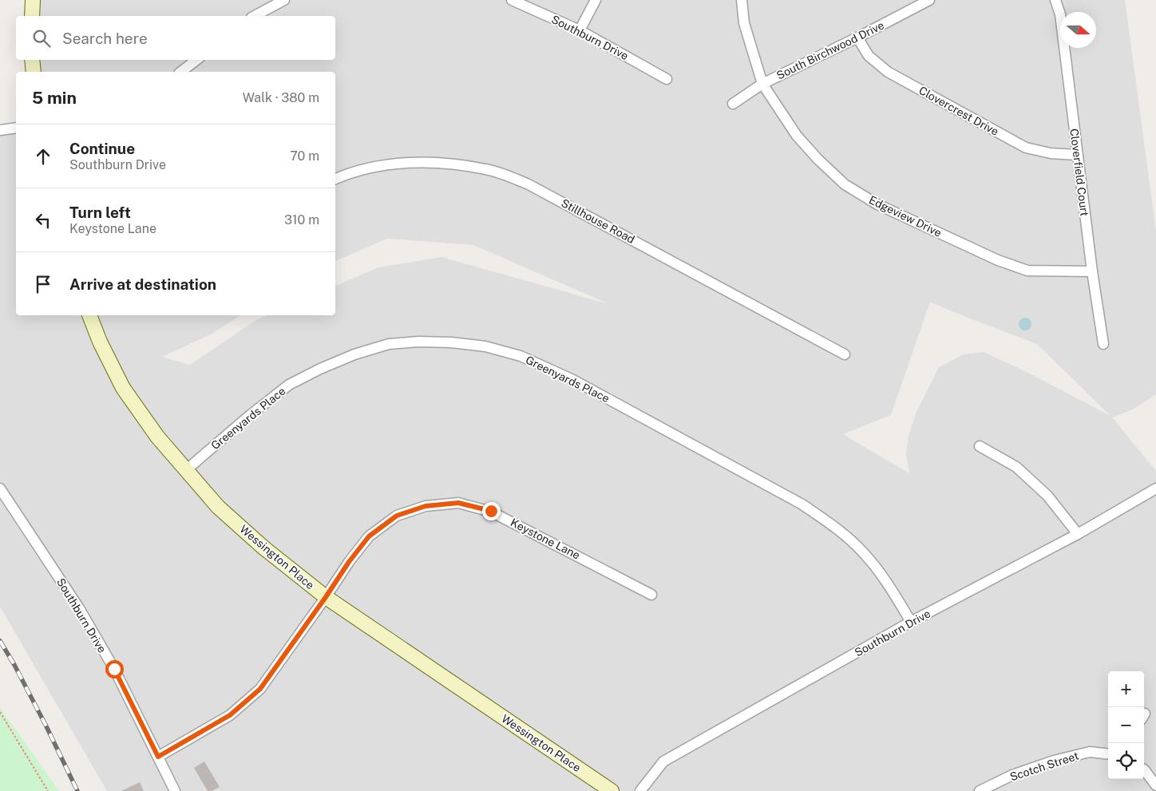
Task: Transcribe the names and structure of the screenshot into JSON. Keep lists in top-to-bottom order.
{
  "streets": {
    "street": [
      "Southburn Drive",
      "South Birchwood Drive",
      "Clovercrest Drive",
      "Cloverfield Court",
      "Edgeview Drive",
      "Stillhouse Road",
      "Greenyards Place",
      "Keystone Lane",
      "Wessington Place",
      "Scotch Street"
    ]
  },
  "crossings": [
    ["Southburn Drive", "Greenyards Place"],
    ["Southburn Drive", "Keystone Lane"],
    ["South Birchwood Drive", "Clovercrest Drive"],
    ["South Birchwood Drive", "Edgeview Drive"],
    ["Clovercrest Drive", "Cloverfield Court"],
    ["Cloverfield Court", "Edgeview Drive"],
    ["Greenyards Place", "Wessington Place"],
    ["Keystone Lane", "Wessington Place"]
  ],
  "north": "right",
  "page": {
    "search": "Search here",
    "heading": ["5 min", "Walk · 380 m"],
    "list": [
      ["Continue", "Southburn Drive", "70 m"],
      ["Turn left", "Keystone Lane", "310 m"],
      "Arrive at destination"
    ],
    "map_buttons": ["+", "−"]
  }
}
